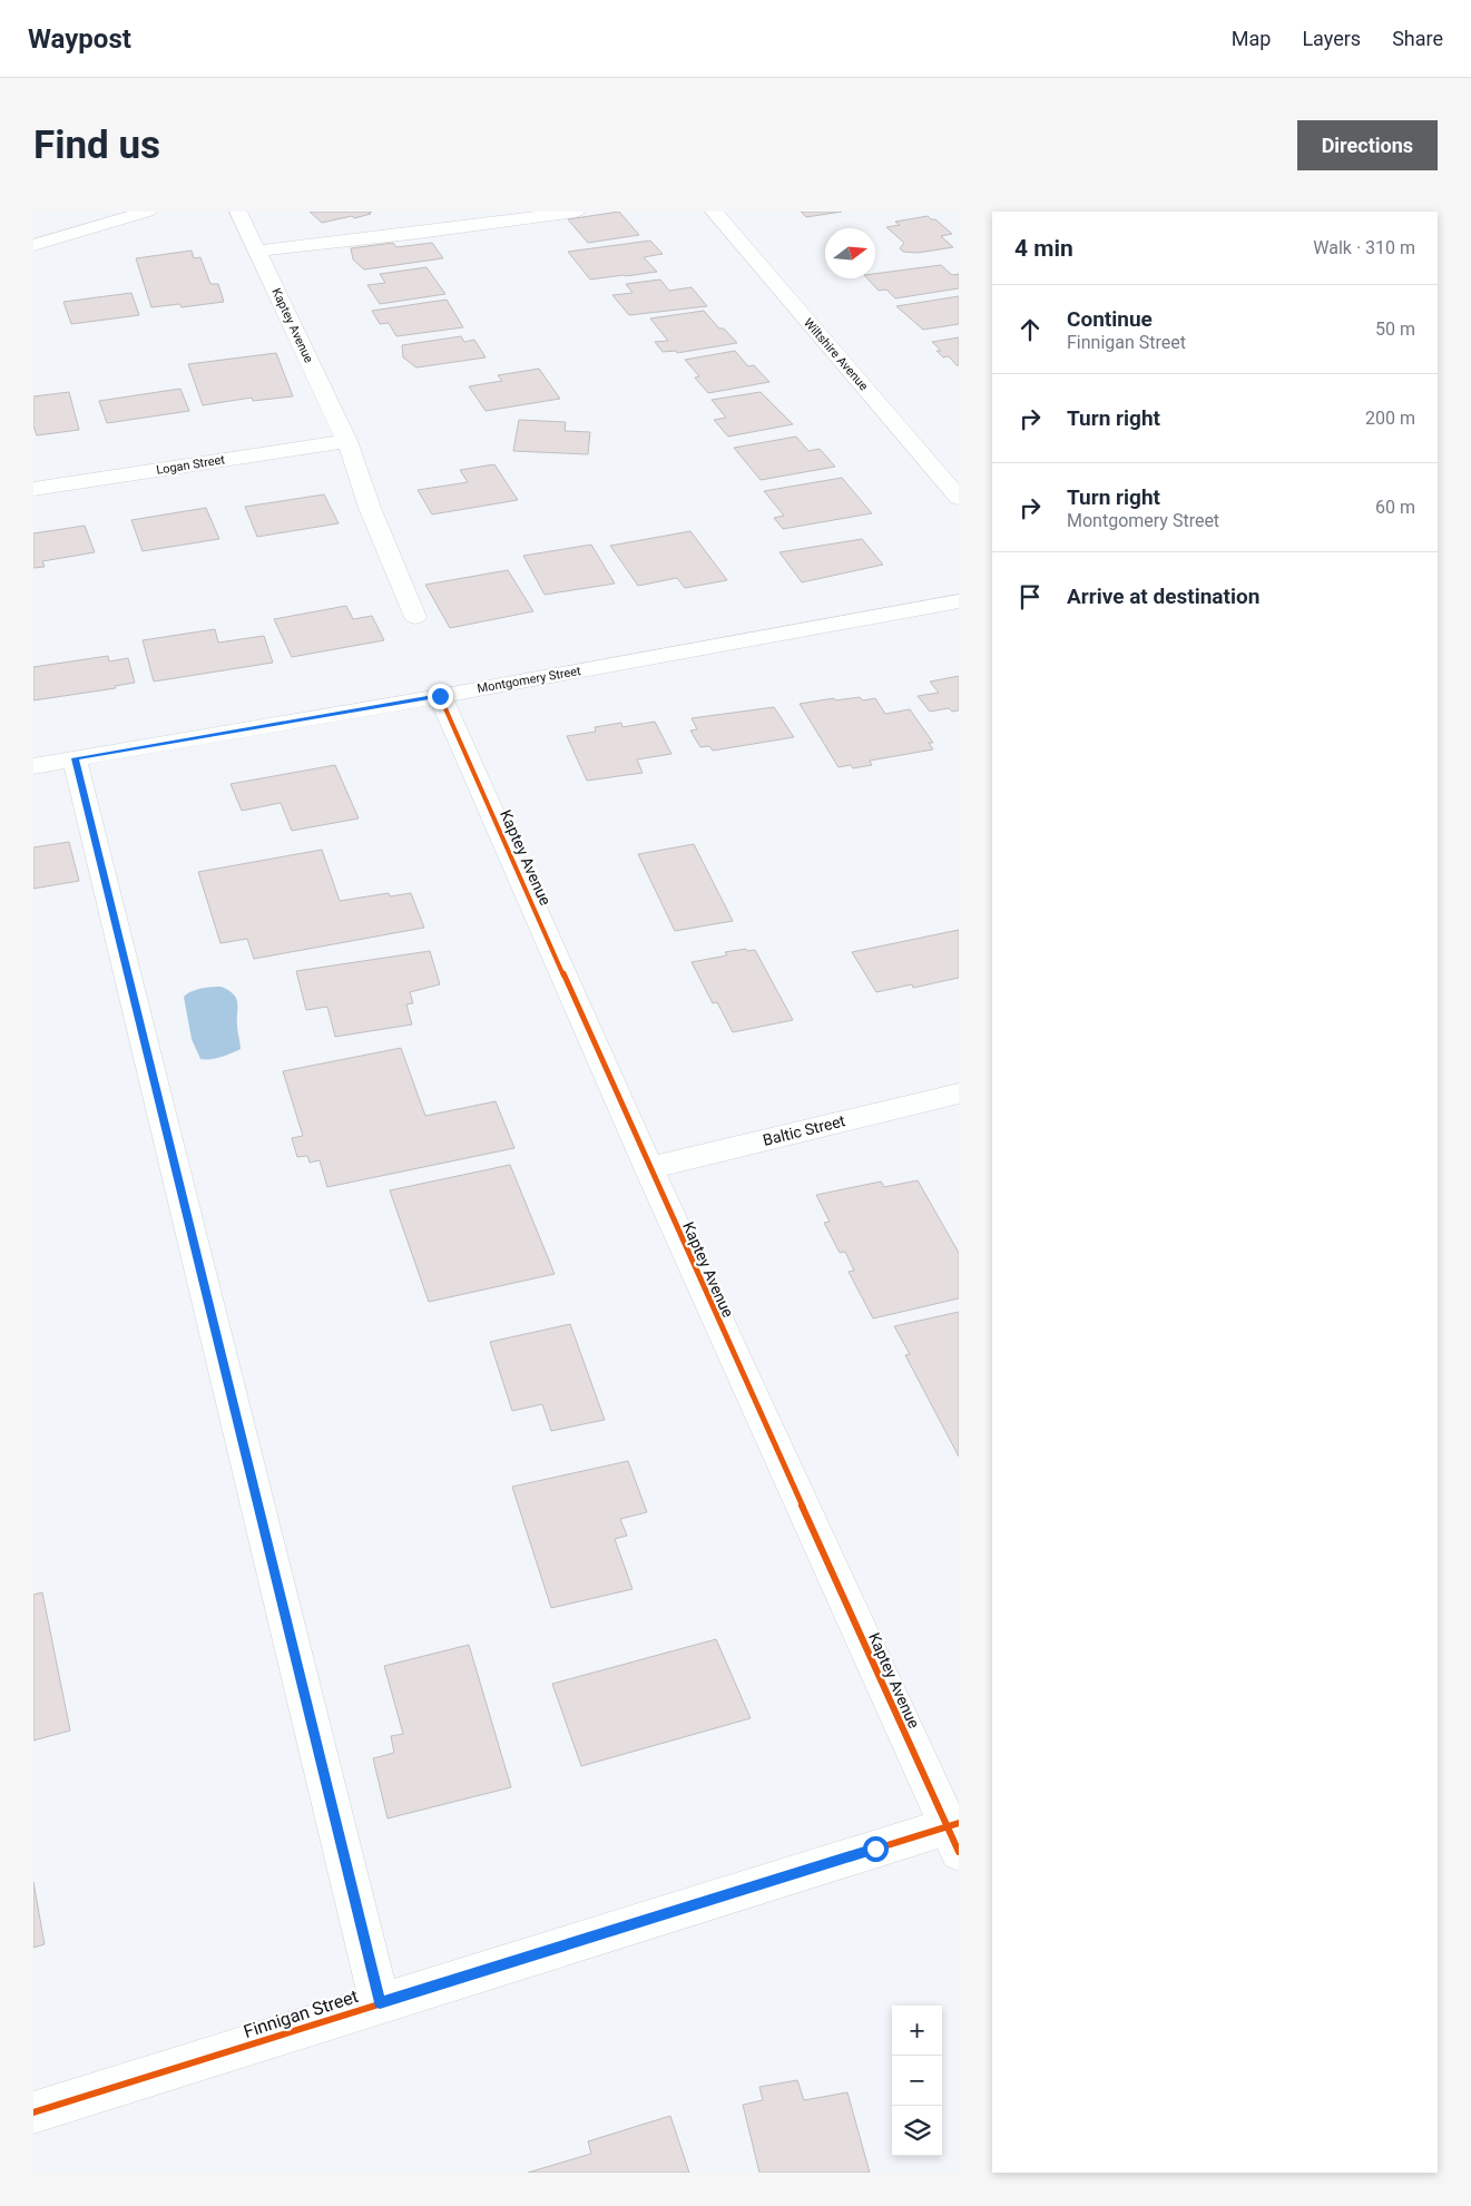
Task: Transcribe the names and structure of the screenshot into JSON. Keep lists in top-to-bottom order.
{
  "streets": {
    "street": [
      "Kaptey Avenue",
      "Wiltshire Avenue",
      "Logan Street",
      "Montgomery Street",
      "Baltic Street",
      "Finnigan Street"
    ]
  },
  "crossings": [
    ["Kaptey Avenue", "Logan Street"],
    ["Kaptey Avenue", "Montgomery Street"],
    ["Kaptey Avenue", "Baltic Street"],
    ["Kaptey Avenue", "Finnigan Street"]
  ],
  "north": "right",
  "page": {
    "header": "Waypost",
    "nav": ["Map", "Layers", "Share"],
    "buttons": "Directions",
    "title": "Find us",
    "heading": ["4 min", "Walk · 310 m"],
    "list": [
      ["Continue", "Finnigan Street", "50 m"],
      ["Turn right", "200 m"],
      ["Turn right", "Montgomery Street", "60 m"],
      "Arrive at destination"
    ],
    "map_buttons": ["+", "−"]
  }
}
